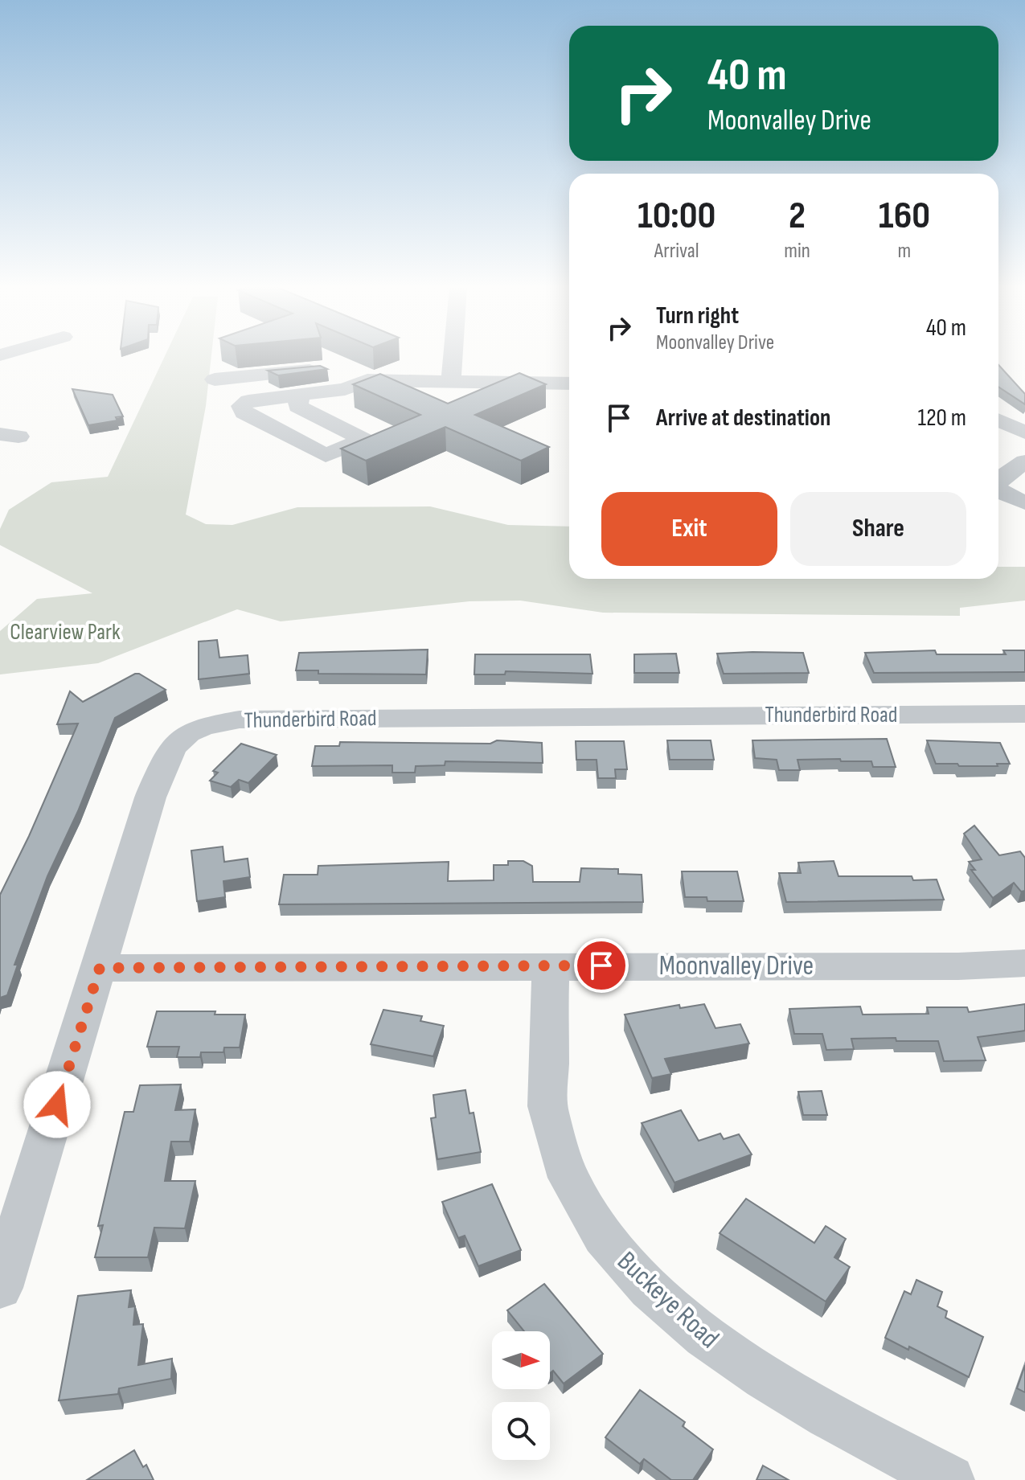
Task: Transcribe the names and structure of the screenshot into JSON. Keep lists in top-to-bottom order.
{
  "streets": {
    "street": ["Thunderbird Road", "Moonvalley Drive", "Buckeye Road"]
  },
  "crossings": [
    ["Thunderbird Road", "Moonvalley Drive"],
    ["Moonvalley Drive", "Buckeye Road"]
  ],
  "parks": ["Clearview Park"],
  "north": "right",
  "page": {
    "turn": ["40 m", "Moonvalley Drive"],
    "eta": [
      "10:00",
      "Arrival",
      "2",
      "min",
      "160",
      "m"
    ],
    "list": [
      {
        "name": "Turn right",
        "note": "Moonvalley Drive",
        "value": "40 m"
      },
      {
        "name": "Arrive at destination",
        "value": "120 m"
      }
    ],
    "buttons": ["Exit", "Share"]
  }
}
